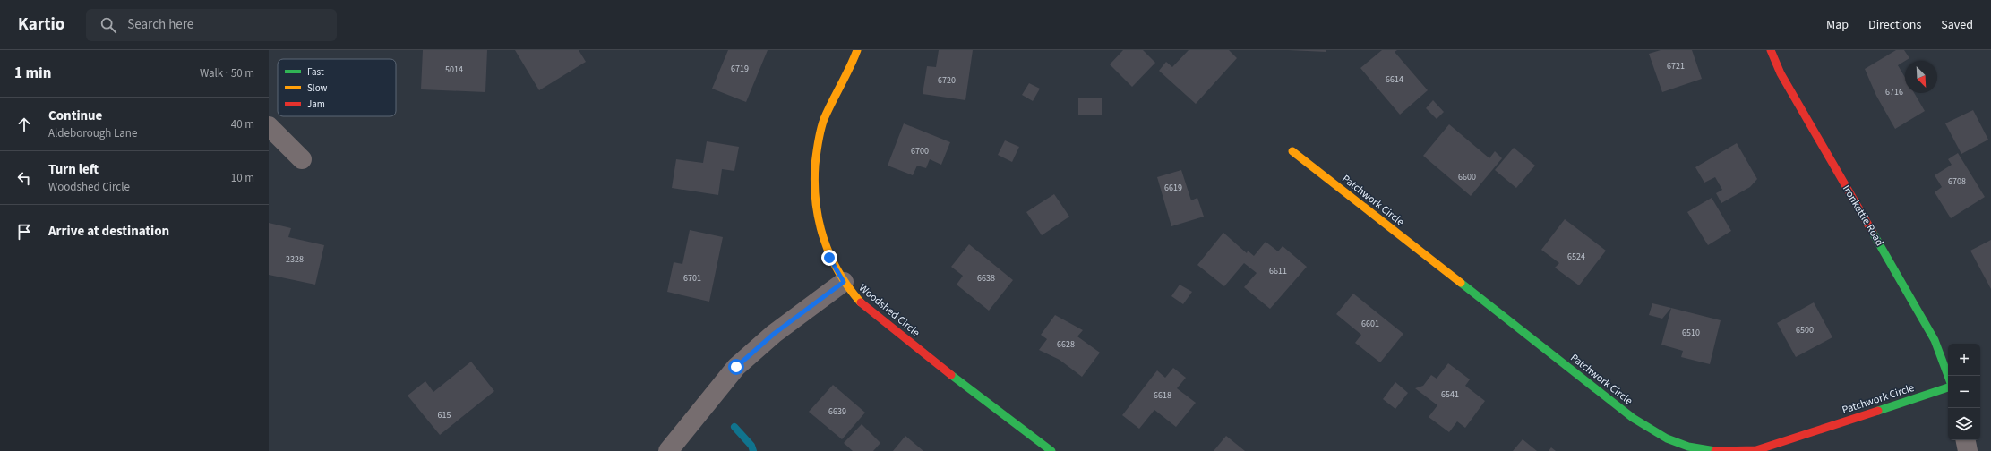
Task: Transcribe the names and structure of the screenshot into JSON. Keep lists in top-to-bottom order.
{
  "streets": {
    "street": ["Patchwork Circle", "Ironkettle Road", "Woodshed Circle"]
  },
  "house_numbers": [
    "6721",
    "6719",
    "5014",
    "6614",
    "6720",
    "6716",
    "6700",
    "6600",
    "6708",
    "6619",
    "6524",
    "2328",
    "6611",
    "6701",
    "6638",
    "6601",
    "6500",
    "6510",
    "6628",
    "6541",
    "6618",
    "6639",
    "615"
  ],
  "legend": ["Fast", "Slow", "Jam"],
  "north": "bottom right",
  "page": {
    "header": "Kartio",
    "search": "Search here",
    "nav": ["Map", "Directions", "Saved"],
    "heading": ["1 min", "Walk · 50 m"],
    "list": [
      ["Continue", "Aldeborough Lane", "40 m"],
      ["Turn left", "Woodshed Circle", "10 m"],
      "Arrive at destination"
    ],
    "map_buttons": ["+", "−"]
  }
}
